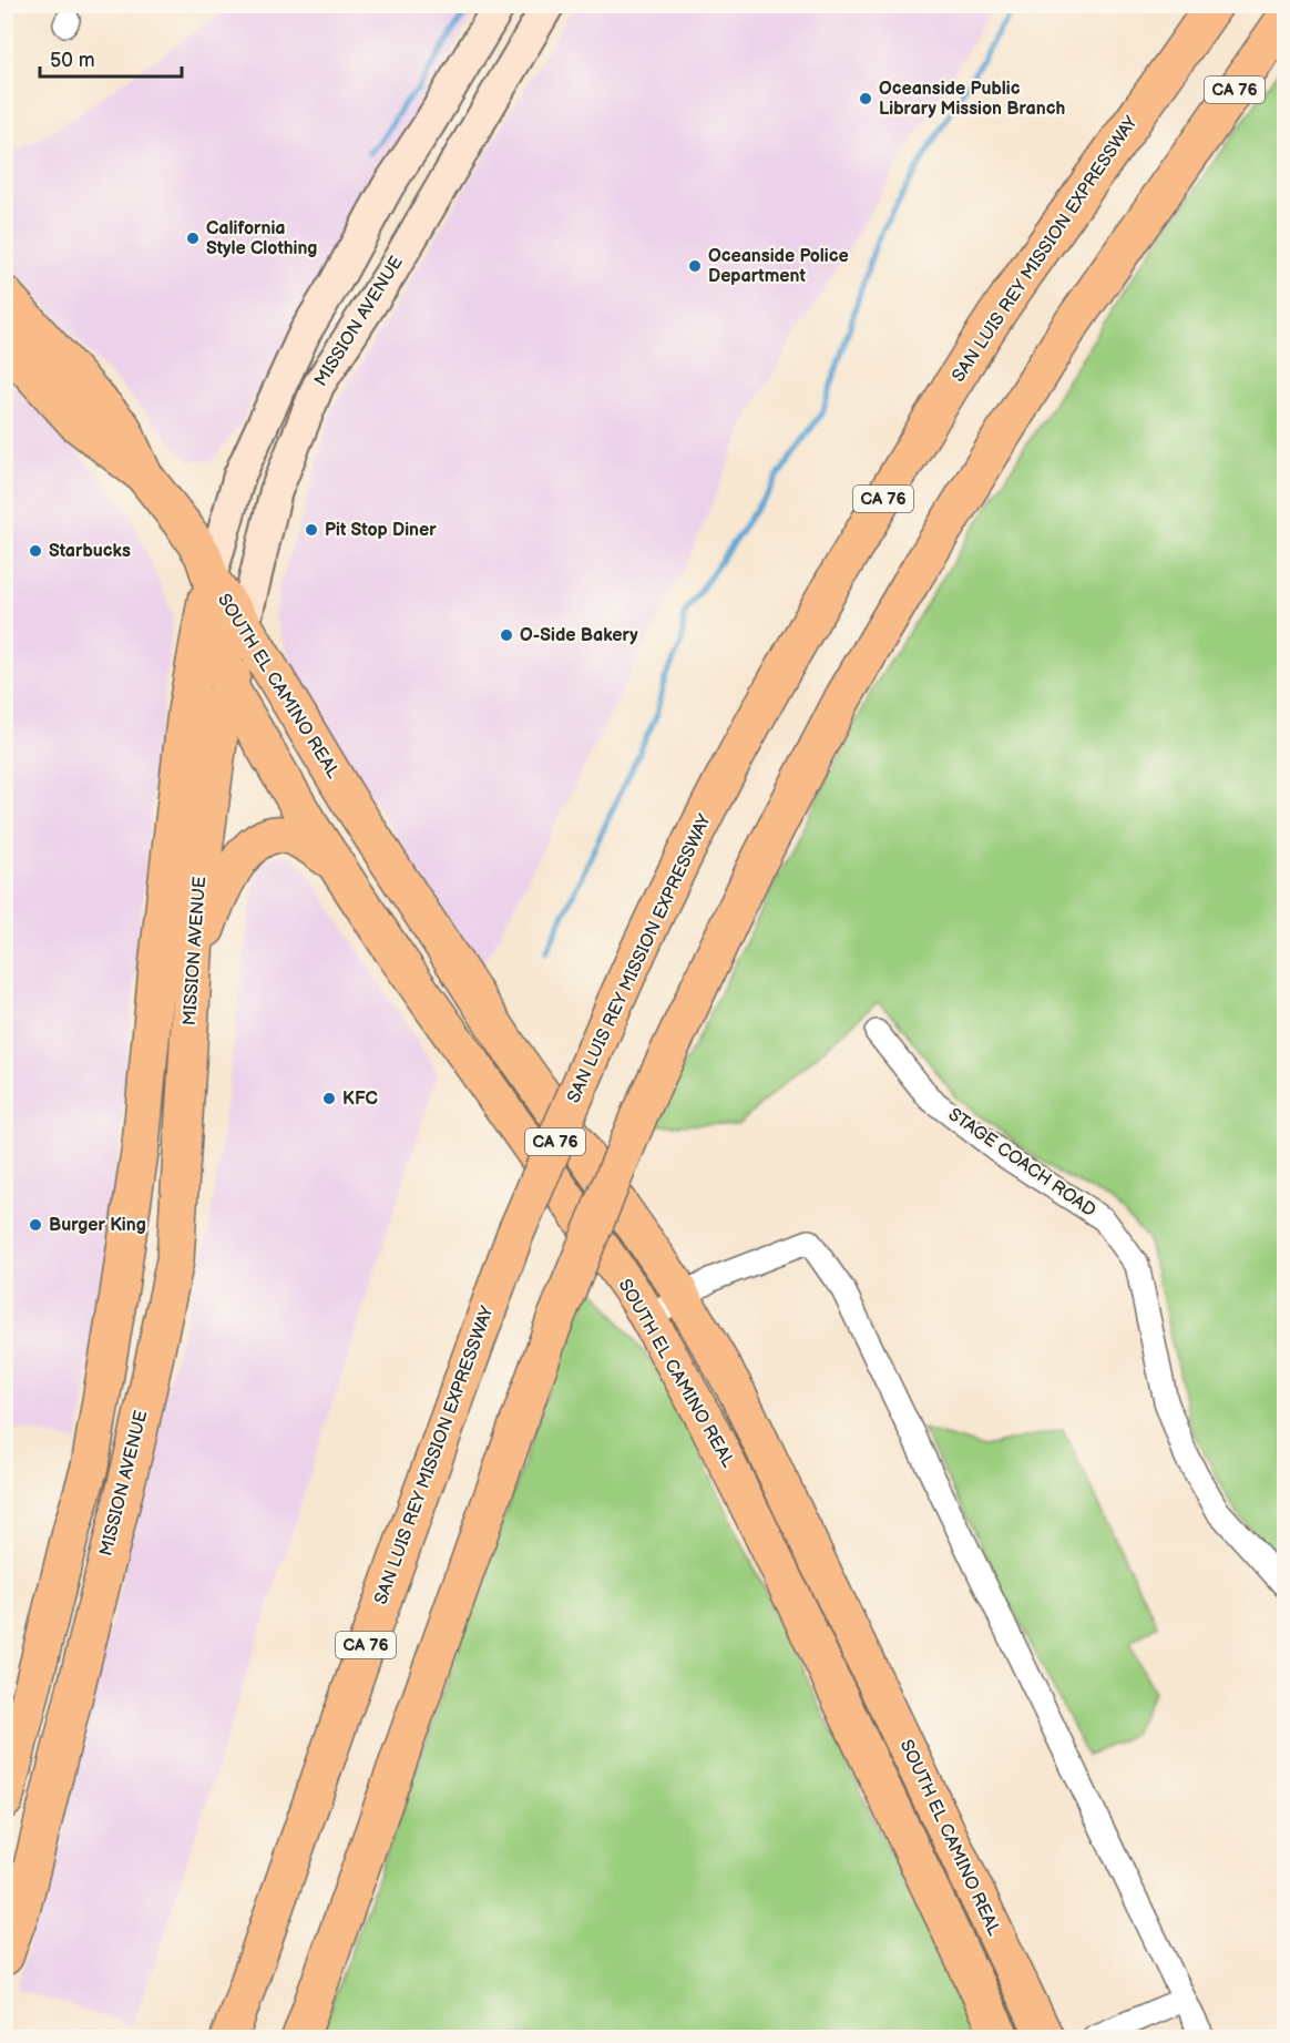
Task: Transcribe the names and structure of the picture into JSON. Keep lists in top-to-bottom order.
{
  "streets": {
    "main road": [
      "CA 76",
      "SAN LUIS REY MISSION EXPRESSWAY",
      "MISSION AVENUE",
      "SOUTH EL CAMINO REAL"
    ],
    "street": ["STAGE COACH ROAD"]
  },
  "crossings": [
    ["MISSION AVENUE", "SOUTH EL CAMINO REAL"]
  ],
  "places": [
    "Oceanside Public Library Mission Branch",
    "California Style Clothing",
    "Oceanside Police Department",
    "Pit Stop Diner",
    "Starbucks",
    "O-Side Bakery",
    "KFC",
    "Burger King"
  ],
  "scale_bar": "50 m"
}
